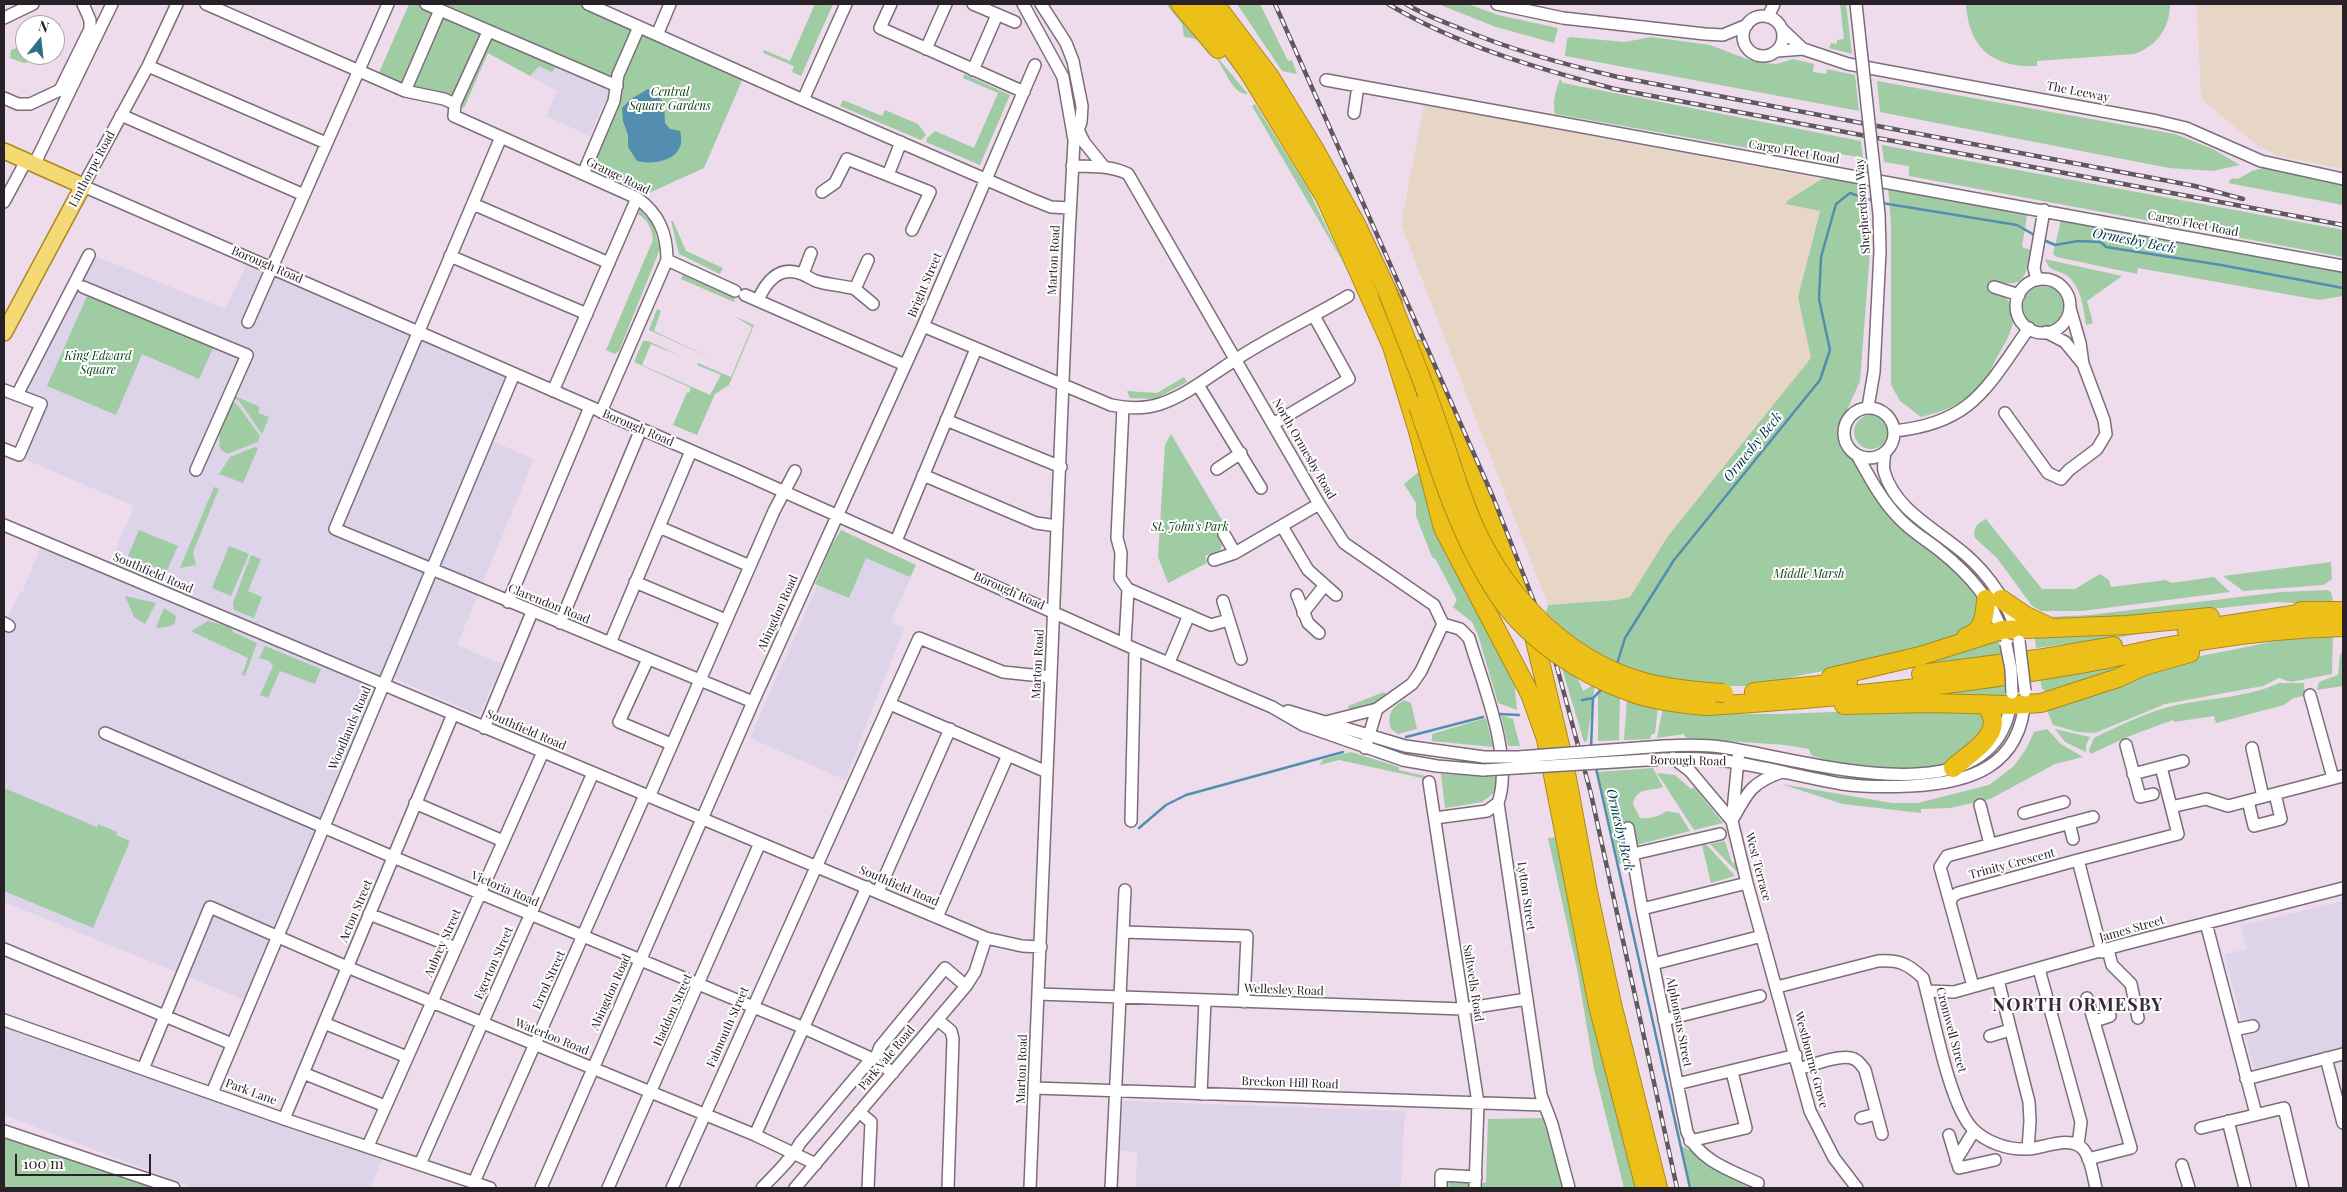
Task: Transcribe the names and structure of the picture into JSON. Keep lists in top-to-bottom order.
{
  "streets": {
    "main road": ["Linthorpe Road", "Borough Road"],
    "street": [
      "The Leeway",
      "Cargo Fleet Road",
      "Grange Road",
      "Shepherdson Way",
      "Marton Road",
      "Bright Street",
      "North Ormesby Road",
      "Southfield Road",
      "Clarendon Road",
      "Abingdon Road",
      "Woodlands Road",
      "Trinity Crescent",
      "West Terrace",
      "Victoria Road",
      "Lytton Street",
      "Acton Street",
      "James Street",
      "Aubrey Street",
      "Egerton Street",
      "Errol Street",
      "Saltwells Road",
      "Wellesley Road",
      "Haddon Street",
      "Alphonsus Street",
      "Falmouth Street",
      "Cromwell Street",
      "Waterloo Road",
      "Park Vale Road",
      "Westbourne Grove",
      "Breckon Hill Road",
      "Park Lane"
    ]
  },
  "crossings": [
    ["Linthorpe Road", "Borough Road"],
    ["Marton Road", "Borough Road"],
    ["Marton Road", "North Ormesby Road"],
    ["Marton Road", "Southfield Road"],
    ["Marton Road", "Wellesley Road"],
    ["Marton Road", "Falmouth Street"],
    ["Marton Road", "Breckon Hill Road"],
    ["Borough Road", "Bright Street"],
    ["Borough Road", "Clarendon Road"],
    ["Borough Road", "Abingdon Road"],
    ["Borough Road", "Woodlands Road"],
    ["Borough Road", "West Terrace"],
    ["Borough Road", "Errol Street"],
    ["Bright Street", "Abingdon Road"],
    ["North Ormesby Road", "Lytton Street"],
    ["Southfield Road", "Abingdon Road"],
    ["Southfield Road", "Woodlands Road"],
    ["Southfield Road", "Acton Street"],
    ["Southfield Road", "Aubrey Street"],
    ["Southfield Road", "Egerton Street"],
    ["Southfield Road", "Errol Street"],
    ["Southfield Road", "Haddon Street"],
    ["Southfield Road", "Falmouth Street"],
    ["Southfield Road", "Park Vale Road"],
    ["Clarendon Road", "Abingdon Road"],
    ["Clarendon Road", "Woodlands Road"],
    ["Clarendon Road", "Errol Street"],
    ["Abingdon Road", "Victoria Road"],
    ["Abingdon Road", "Waterloo Road"],
    ["Woodlands Road", "Victoria Road"],
    ["Woodlands Road", "Waterloo Road"],
    ["Woodlands Road", "Park Lane"],
    ["West Terrace", "Cromwell Street"],
    ["West Terrace", "Westbourne Grove"],
    ["Victoria Road", "Acton Street"],
    ["Victoria Road", "Aubrey Street"],
    ["Victoria Road", "Egerton Street"],
    ["Victoria Road", "Errol Street"],
    ["Victoria Road", "Haddon Street"],
    ["Victoria Road", "Falmouth Street"],
    ["Victoria Road", "Park Vale Road"],
    ["Lytton Street", "Wellesley Road"],
    ["Lytton Street", "Breckon Hill Road"],
    ["Acton Street", "Waterloo Road"],
    ["Acton Street", "Park Lane"],
    ["James Street", "Cromwell Street"],
    ["Aubrey Street", "Waterloo Road"],
    ["Aubrey Street", "Park Lane"],
    ["Egerton Street", "Waterloo Road"],
    ["Egerton Street", "Park Lane"],
    ["Errol Street", "Waterloo Road"],
    ["Errol Street", "Park Lane"],
    ["Saltwells Road", "Wellesley Road"],
    ["Saltwells Road", "Breckon Hill Road"],
    ["Haddon Street", "Waterloo Road"],
    ["Falmouth Street", "Waterloo Road"],
    ["Cromwell Street", "Westbourne Grove"],
    ["Waterloo Road", "Park Vale Road"]
  ],
  "districts": ["NORTH ORMESBY"],
  "water": ["Ormesby Beck"],
  "parks": [
    "Central Square Gardens",
    "King Edward Square",
    "St. John's Park",
    "Middle Marsh"
  ],
  "scale_bar": "100 m",
  "north": "top"
}
